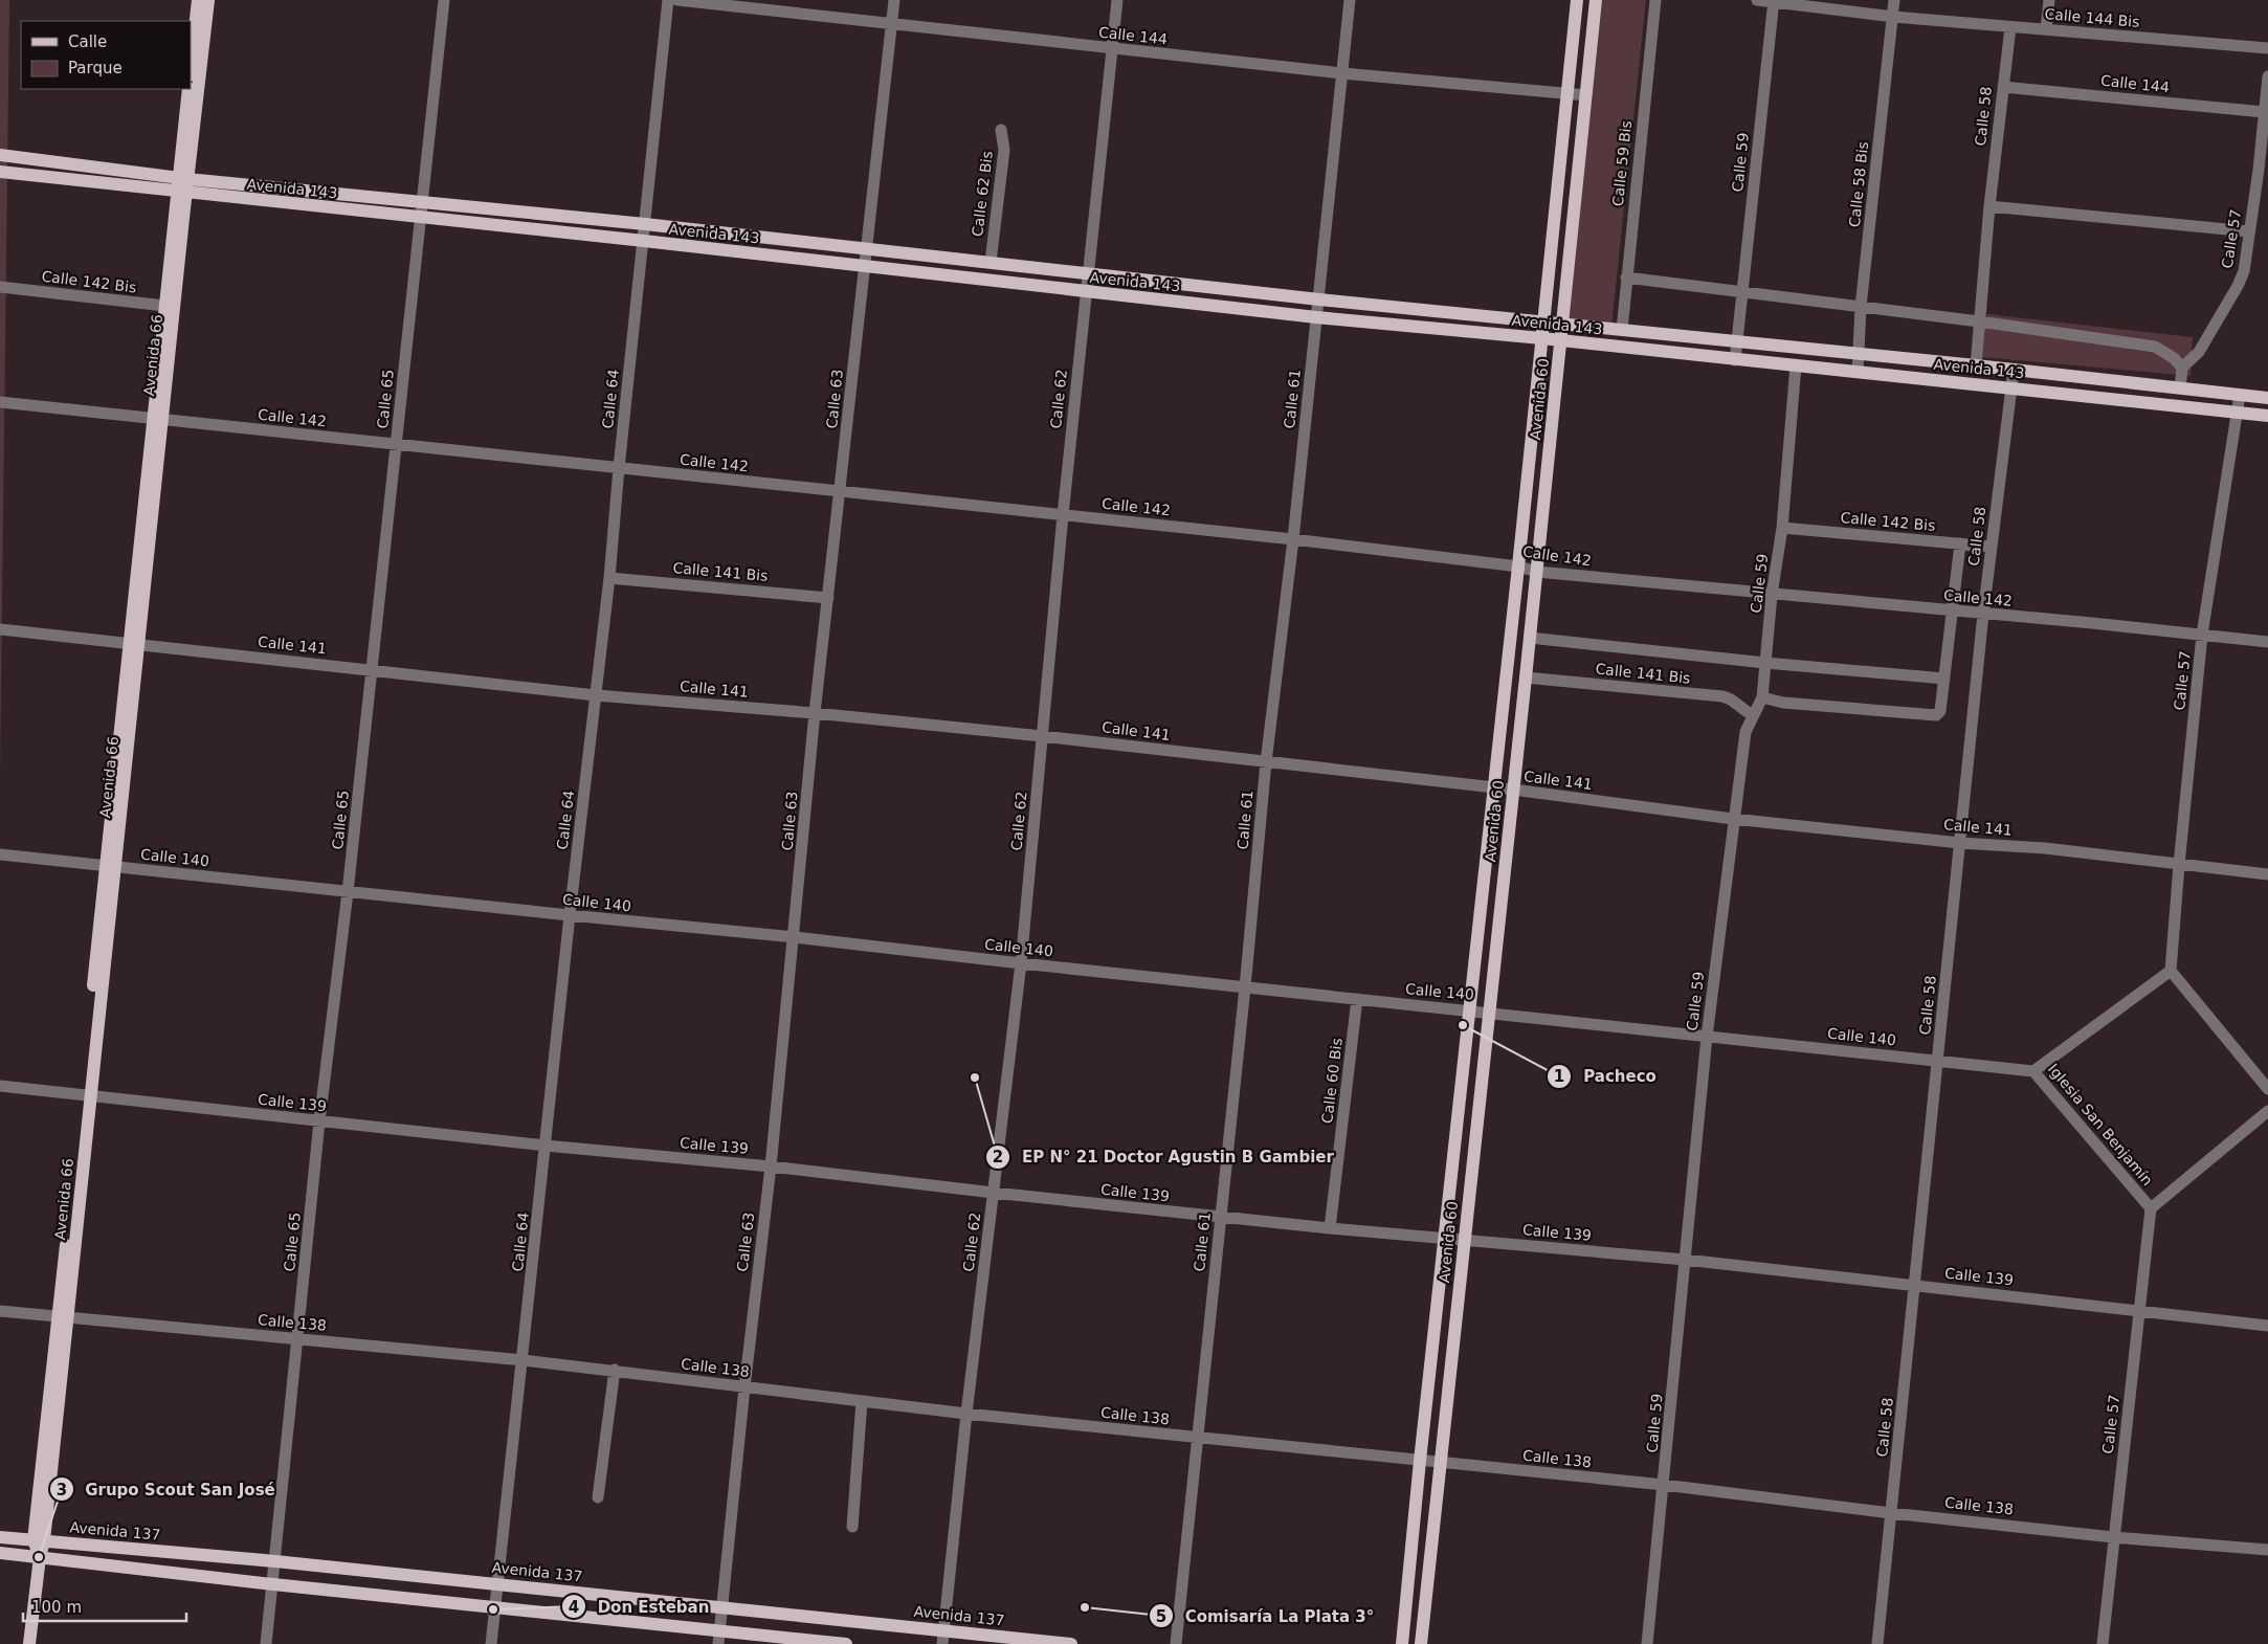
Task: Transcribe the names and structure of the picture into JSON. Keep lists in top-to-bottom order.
{
  "streets": {
    "main road": [
      "Avenida 143",
      "Avenida 66",
      "Avenida 60",
      "Avenida 137"
    ],
    "street": [
      "Calle 144 Bis",
      "Calle 144",
      "Calle 58",
      "Calle 59",
      "Calle 59 Bis",
      "Calle 58 Bis",
      "Calle 62 Bis",
      "Calle 57",
      "Calle 142 Bis",
      "Calle 65",
      "Calle 64",
      "Calle 63",
      "Calle 62",
      "Calle 61",
      "Calle 142",
      "Calle 141 Bis",
      "Calle 141",
      "Calle 140",
      "Calle 60 Bis",
      "Calle 139",
      "Iglesia San Benjamín",
      "Calle 138"
    ]
  },
  "crossings": [
    ["Calle 144 Bis", "Calle 58"],
    ["Calle 144 Bis", "Calle 59"],
    ["Calle 144 Bis", "Calle 58 Bis"],
    ["Calle 144", "Calle 58"],
    ["Calle 144", "Calle 57"],
    ["Calle 144", "Calle 63"],
    ["Calle 144", "Calle 62"],
    ["Calle 144", "Calle 61"],
    ["Calle 144", "Avenida 60"],
    ["Calle 58", "Avenida 143"],
    ["Calle 58", "Calle 142 Bis"],
    ["Calle 58", "Calle 142"],
    ["Calle 58", "Calle 141"],
    ["Calle 58", "Calle 140"],
    ["Calle 58", "Calle 139"],
    ["Calle 58", "Calle 138"],
    ["Calle 59", "Avenida 143"],
    ["Calle 59", "Calle 142 Bis"],
    ["Calle 59", "Calle 142"],
    ["Calle 59", "Calle 141 Bis"],
    ["Calle 59", "Calle 141"],
    ["Calle 59", "Calle 140"],
    ["Calle 59", "Calle 139"],
    ["Calle 59", "Calle 138"],
    ["Calle 59 Bis", "Avenida 143"],
    ["Calle 58 Bis", "Avenida 143"],
    ["Avenida 143", "Calle 62 Bis"],
    ["Avenida 143", "Calle 57"],
    ["Avenida 143", "Avenida 66"],
    ["Avenida 143", "Calle 65"],
    ["Avenida 143", "Calle 64"],
    ["Avenida 143", "Calle 63"],
    ["Avenida 143", "Calle 62"],
    ["Avenida 143", "Calle 61"],
    ["Avenida 143", "Avenida 60"],
    ["Calle 57", "Calle 142"],
    ["Calle 57", "Calle 141"],
    ["Calle 57", "Calle 139"],
    ["Calle 57", "Iglesia San Benjamín"],
    ["Calle 57", "Calle 138"],
    ["Calle 142 Bis", "Avenida 66"],
    ["Avenida 66", "Calle 142"],
    ["Avenida 66", "Calle 141"],
    ["Avenida 66", "Calle 140"],
    ["Avenida 66", "Calle 139"],
    ["Avenida 66", "Calle 138"],
    ["Avenida 66", "Avenida 137"],
    ["Calle 65", "Calle 142"],
    ["Calle 65", "Calle 141"],
    ["Calle 65", "Calle 140"],
    ["Calle 65", "Calle 139"],
    ["Calle 65", "Calle 138"],
    ["Calle 65", "Avenida 137"],
    ["Calle 64", "Calle 142"],
    ["Calle 64", "Calle 141 Bis"],
    ["Calle 64", "Calle 141"],
    ["Calle 64", "Calle 140"],
    ["Calle 64", "Calle 139"],
    ["Calle 64", "Calle 138"],
    ["Calle 64", "Avenida 137"],
    ["Calle 63", "Calle 142"],
    ["Calle 63", "Calle 141 Bis"],
    ["Calle 63", "Calle 141"],
    ["Calle 63", "Calle 140"],
    ["Calle 63", "Calle 139"],
    ["Calle 63", "Calle 138"],
    ["Calle 63", "Avenida 137"],
    ["Calle 62", "Calle 142"],
    ["Calle 62", "Calle 141"],
    ["Calle 62", "Calle 140"],
    ["Calle 62", "Calle 139"],
    ["Calle 62", "Calle 138"],
    ["Calle 62", "Avenida 137"],
    ["Calle 61", "Calle 142"],
    ["Calle 61", "Calle 141"],
    ["Calle 61", "Calle 140"],
    ["Calle 61", "Calle 139"],
    ["Calle 61", "Calle 138"],
    ["Avenida 60", "Calle 142"],
    ["Avenida 60", "Calle 141 Bis"],
    ["Avenida 60", "Calle 141"],
    ["Avenida 60", "Calle 140"],
    ["Avenida 60", "Calle 139"],
    ["Avenida 60", "Calle 138"],
    ["Calle 140", "Calle 60 Bis"],
    ["Calle 140", "Iglesia San Benjamín"],
    ["Calle 60 Bis", "Calle 139"]
  ],
  "places": [
    "Pacheco",
    "EP N° 21 Doctor Agustin B Gambier",
    "Grupo Scout San José",
    "Comisaría La Plata 3°",
    "Don Esteban"
  ],
  "legend": ["Calle", "Parque"],
  "scale_bar": "100 m"
}
